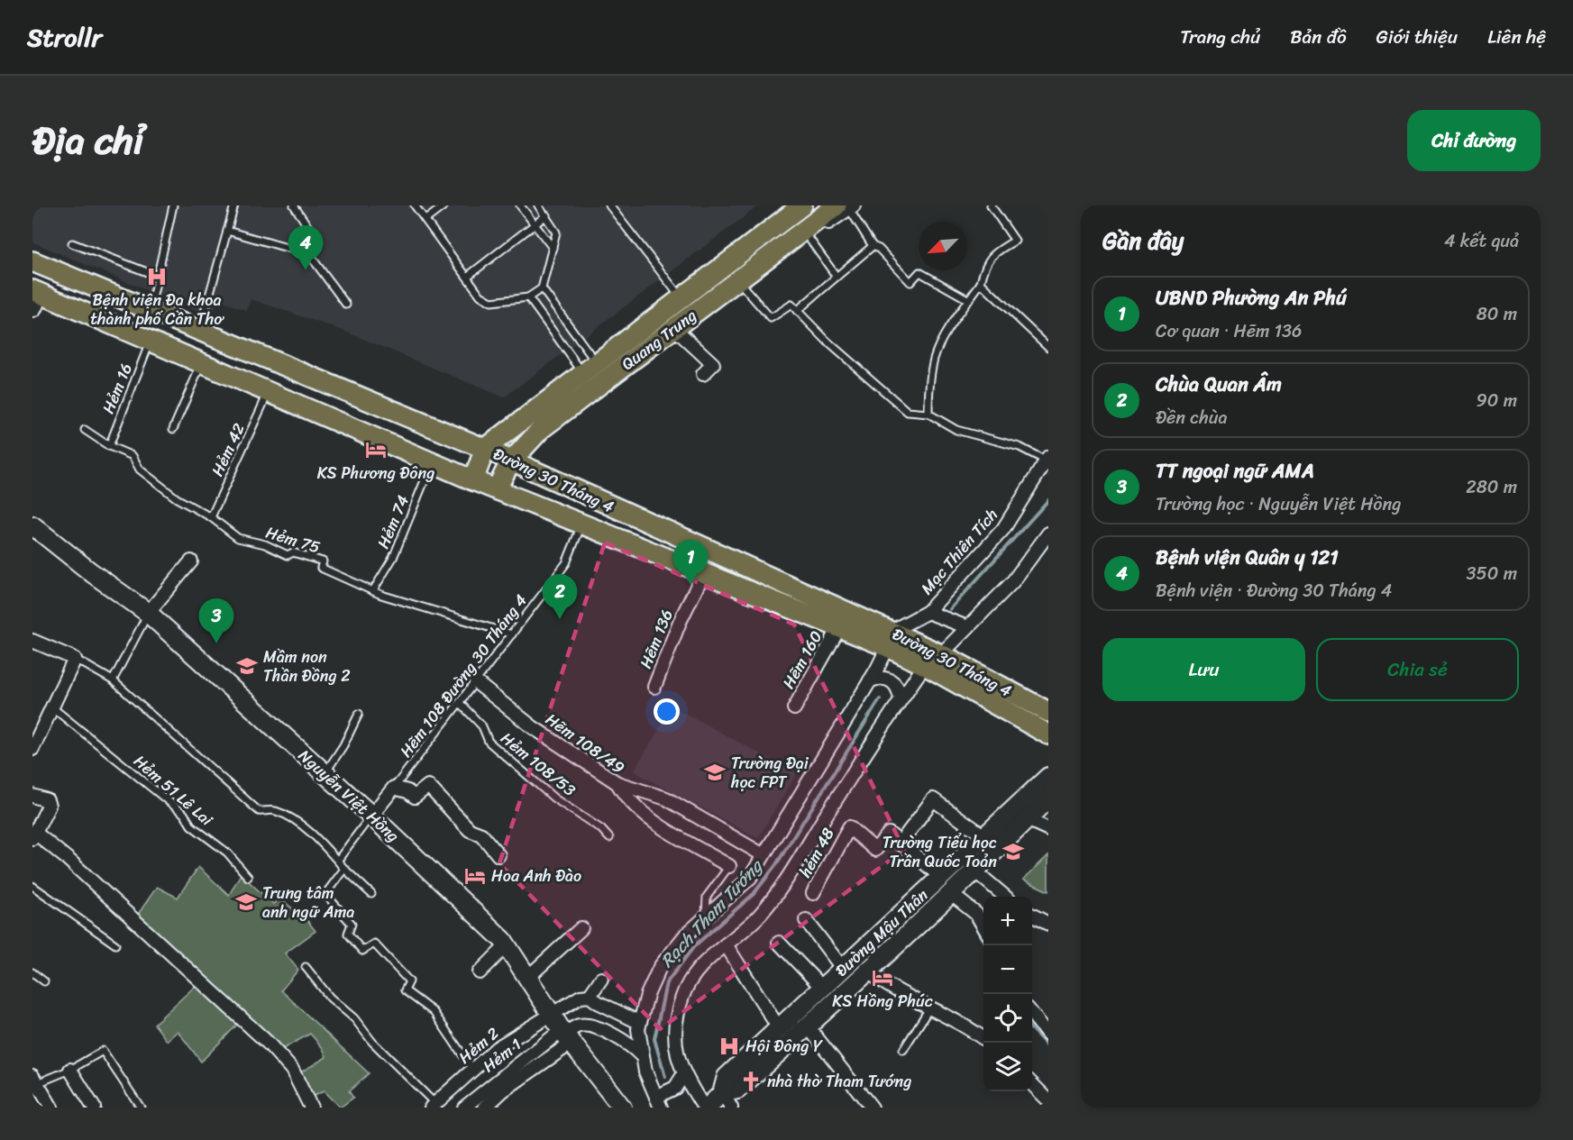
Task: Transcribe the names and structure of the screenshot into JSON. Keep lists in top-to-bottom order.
{
  "streets": {
    "main road": [
      "Quang Trung",
      "Đường 30 Tháng 4",
      "Nguyễn Việt Hồng",
      "Đường Mậu Thân"
    ],
    "street": [
      "Mạc Thiên Tích",
      "Hẽm 136",
      "Hẽm 160",
      "Hẽm 108/49",
      "hẻm 48",
      "Hẻm 2",
      "Hẻm 1"
    ],
    "lane": [
      "Hẻm 16",
      "Hẻm 42",
      "Hẻm 74",
      "Hẻm 75",
      "Hẽm 108 Đường 30 Tháng 4",
      "Hẻm 108/53",
      "Hẻm 51 Lê Lai"
    ]
  },
  "crossings": [
    ["Quang Trung", "Đường 30 Tháng 4"],
    ["Hẻm 16", "Đường 30 Tháng 4"],
    ["Hẻm 16", "Hẻm 75"],
    ["Hẻm 42", "Đường 30 Tháng 4"],
    ["Hẻm 42", "Hẻm 75"],
    ["Đường 30 Tháng 4", "Hẻm 74"],
    ["Đường 30 Tháng 4", "Mạc Thiên Tích"],
    ["Đường 30 Tháng 4", "Hẽm 136"],
    ["Đường 30 Tháng 4", "Hẽm 160"],
    ["Đường 30 Tháng 4", "Hẽm 108 Đường 30 Tháng 4"],
    ["Hẻm 74", "Hẻm 75"],
    ["Hẻm 75", "Hẽm 108 Đường 30 Tháng 4"],
    ["Hẽm 108 Đường 30 Tháng 4", "Hẽm 108/49"],
    ["Hẽm 108 Đường 30 Tháng 4", "Hẻm 108/53"],
    ["Nguyễn Việt Hồng", "Hẻm 2"],
    ["Nguyễn Việt Hồng", "Hẻm 1"]
  ],
  "water": ["Rạch Tham Tướng"],
  "places": {
    "hospital": ["Bệnh viện Đa khoa thành phố Cần Thơ", "Hội Đông Y"],
    "hotel": ["KS Phương Đông", "Hoa Anh Đào", "KS Hồng Phúc"],
    "school or university": [
      "Mầm non Thần Đồng 2",
      "Trường Đại học FPT",
      "Trường Tiểu học Trần Quốc Toản",
      "Trung tâm anh ngữ Ama"
    ],
    "church": ["nhà thờ Tham Tướng"]
  },
  "north": "bottom left",
  "page": {
    "header": "Strollr",
    "nav": [
      "Trang chủ",
      "Bản đồ",
      "Giới thiệu",
      "Liên hệ"
    ],
    "title": "Địa chỉ",
    "buttons": [
      "Chỉ đường",
      ["Lưu", "Chia sẻ"]
    ],
    "heading": ["Gần đây", "4 kết quả"],
    "pins": [
      "4",
      "1",
      "2",
      "3"
    ],
    "list": [
      {
        "mark": "1",
        "name": "UBND Phường An Phú",
        "note": "Cơ quan · Hẽm 136",
        "value": "80 m"
      },
      {
        "mark": "2",
        "name": "Chùa Quan Âm",
        "note": "Đền chùa",
        "value": "90 m"
      },
      {
        "mark": "3",
        "name": "TT ngoại ngữ AMA",
        "note": "Trường học · Nguyễn Việt Hồng",
        "value": "280 m"
      },
      {
        "mark": "4",
        "name": "Bệnh viện Quân y 121",
        "note": "Bệnh viện · Đường 30 Tháng 4",
        "value": "350 m"
      }
    ],
    "map_buttons": ["+", "−"]
  }
}
